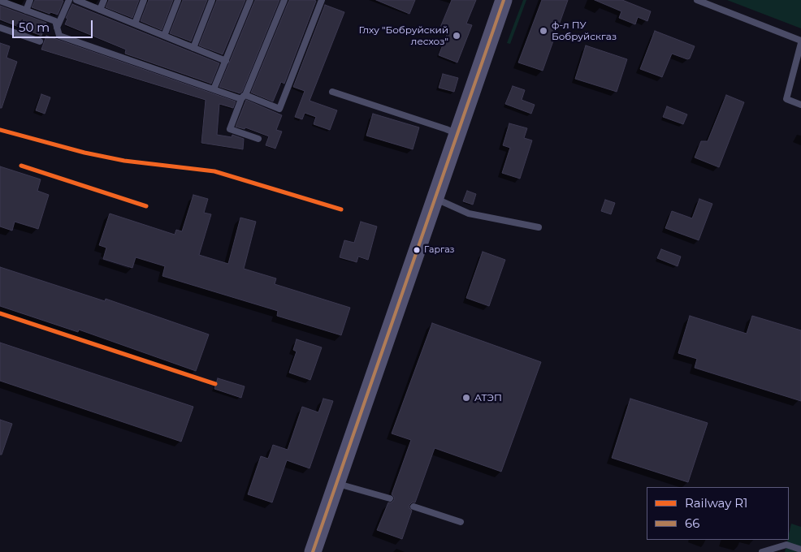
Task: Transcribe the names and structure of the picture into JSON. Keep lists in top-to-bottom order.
{
  "places": [
    "ф-л ПУ Бобруйскгаз",
    "Глху \"Бобруйский лесхоз\"",
    "Гаргаз",
    "АТЭП"
  ],
  "lines": ["transit line 66", "rail line R1"],
  "legend": ["Railway R1", "66"],
  "scale_bar": "50 m"
}
